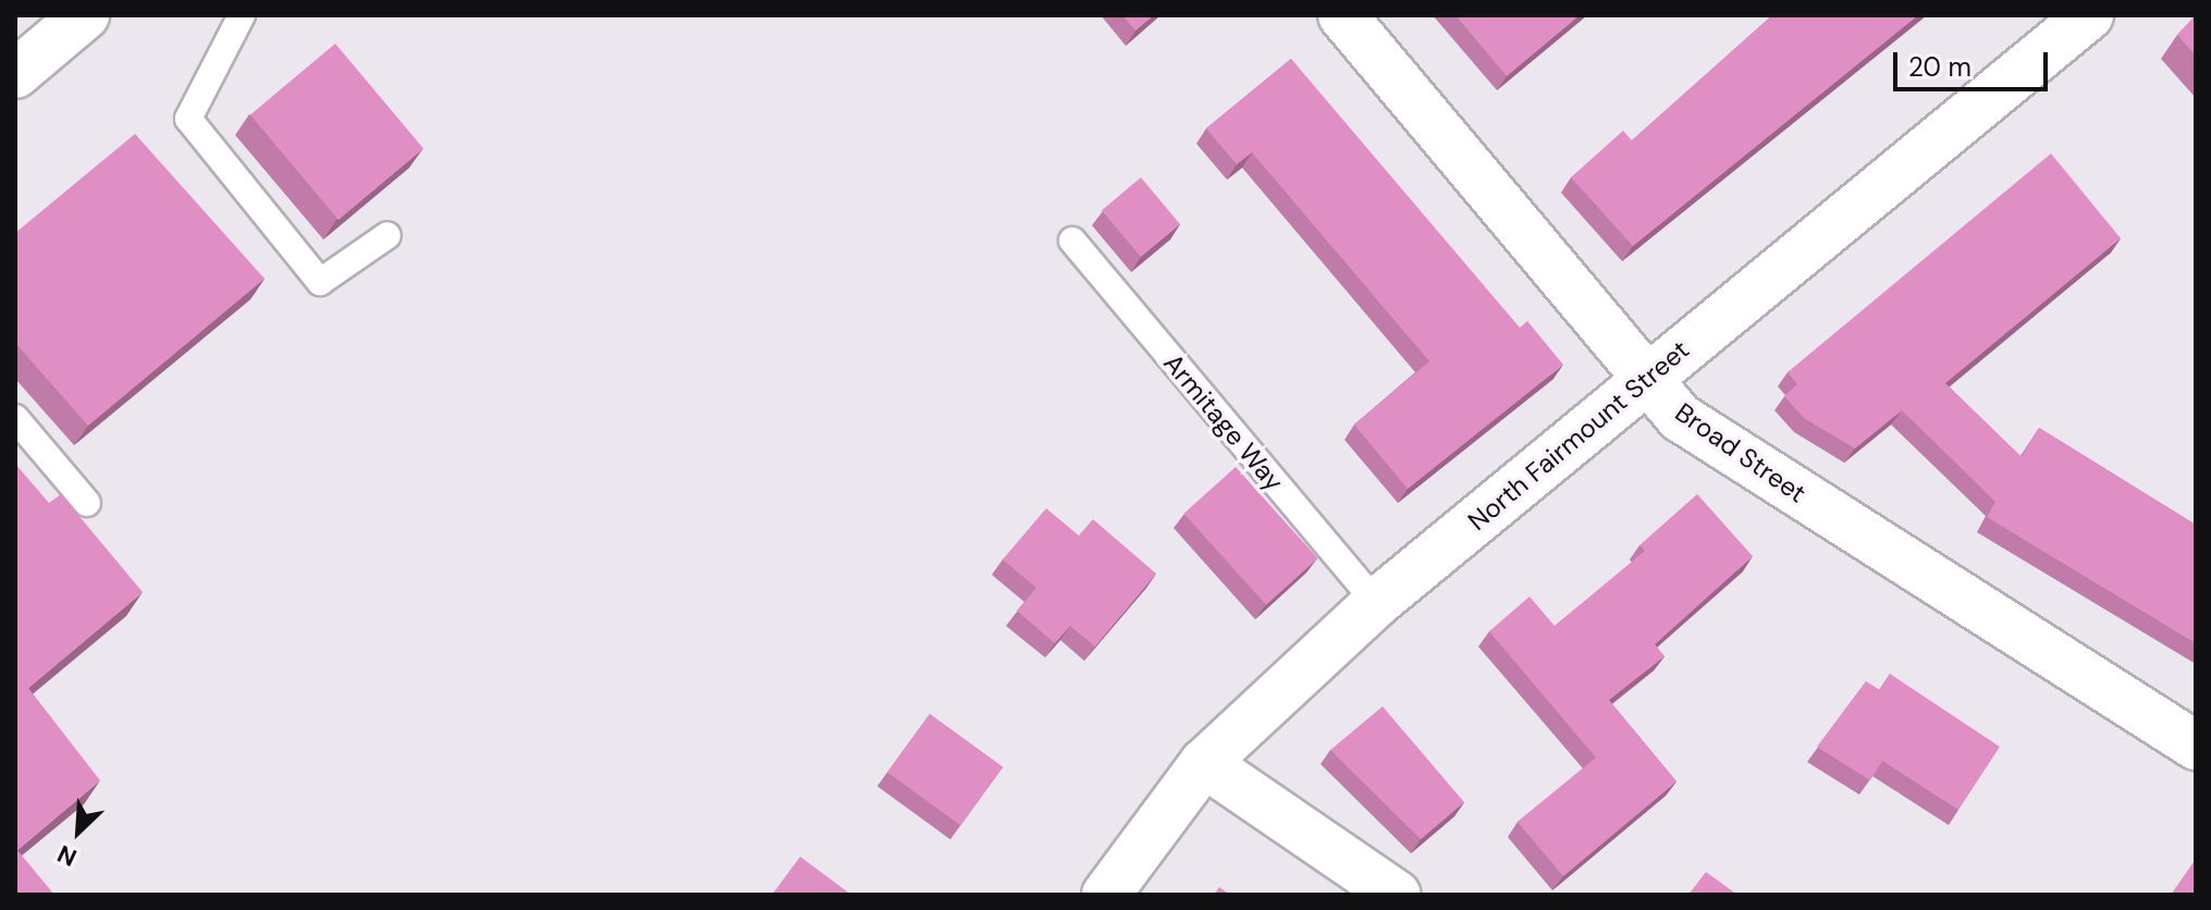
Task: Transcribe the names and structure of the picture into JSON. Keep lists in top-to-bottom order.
{
  "streets": {
    "street": ["North Fairmount Street", "Broad Street"],
    "lane": ["Armitage Way"]
  },
  "crossings": [
    ["Armitage Way", "North Fairmount Street"],
    ["North Fairmount Street", "Broad Street"]
  ],
  "scale_bar": "20 m",
  "north": "bottom left"
}
